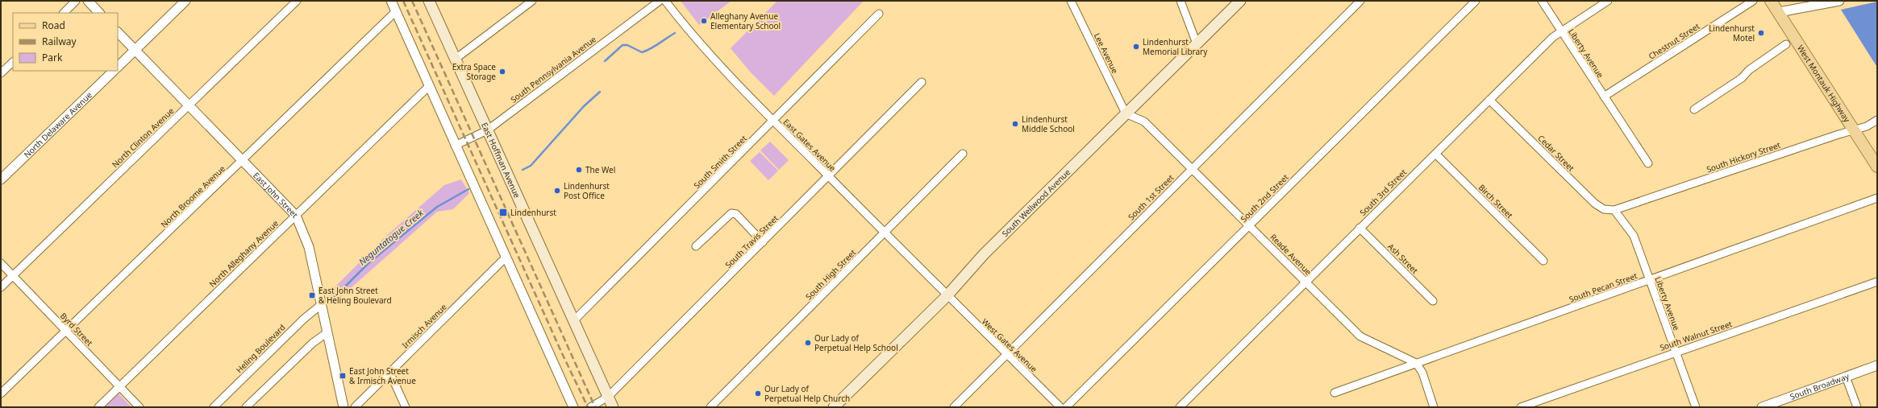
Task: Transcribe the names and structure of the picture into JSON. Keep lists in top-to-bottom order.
{
  "streets": {
    "main road": ["West Montauk Highway", "East Hoffman Avenue", "South Wellwood Avenue"],
    "street": [
      "Chestnut Street",
      "Lee Avenue",
      "Liberty Avenue",
      "South Pennsylvania Avenue",
      "North Delaware Avenue",
      "North Clinton Avenue",
      "East Gates Avenue",
      "Cedar Street",
      "South Hickory Street",
      "South Smith Street",
      "South 3rd Street",
      "East John Street",
      "North Broome Avenue",
      "South 1st Street",
      "South 2nd Street",
      "Birch Street",
      "South Travis Street",
      "North Alleghany Avenue",
      "Reade Avenue",
      "Ash Street",
      "South High Street",
      "South Pecan Street",
      "Irmisch Avenue",
      "Byrd Street",
      "South Walnut Street",
      "West Gates Avenue",
      "Heling Boulevard",
      "South Broadway"
    ]
  },
  "crossings": [
    ["Chestnut Street", "Liberty Avenue"],
    ["Lee Avenue", "South Wellwood Avenue"],
    ["Lee Avenue", "Reade Avenue"],
    ["Liberty Avenue", "Cedar Street"],
    ["Liberty Avenue", "South Hickory Street"],
    ["Liberty Avenue", "South 3rd Street"],
    ["Liberty Avenue", "South Pecan Street"],
    ["Liberty Avenue", "South Walnut Street"],
    ["South Pennsylvania Avenue", "East Hoffman Avenue"],
    ["West Montauk Highway", "South Hickory Street"],
    ["North Clinton Avenue", "East John Street"],
    ["North Clinton Avenue", "Byrd Street"],
    ["East Gates Avenue", "South Smith Street"],
    ["East Gates Avenue", "South Wellwood Avenue"],
    ["East Gates Avenue", "South Travis Street"],
    ["East Gates Avenue", "South High Street"],
    ["East Gates Avenue", "West Gates Avenue"],
    ["Cedar Street", "South Hickory Street"],
    ["Cedar Street", "South 3rd Street"],
    ["East Hoffman Avenue", "South Smith Street"],
    ["East Hoffman Avenue", "South Travis Street"],
    ["South 3rd Street", "Birch Street"],
    ["South 3rd Street", "Reade Avenue"],
    ["South 3rd Street", "Ash Street"],
    ["East John Street", "North Broome Avenue"],
    ["East John Street", "North Alleghany Avenue"],
    ["East John Street", "Heling Boulevard"],
    ["North Broome Avenue", "Byrd Street"],
    ["South 1st Street", "Reade Avenue"],
    ["South 1st Street", "West Gates Avenue"],
    ["South 2nd Street", "Reade Avenue"],
    ["South Wellwood Avenue", "Reade Avenue"],
    ["South Wellwood Avenue", "West Gates Avenue"],
    ["North Alleghany Avenue", "Byrd Street"],
    ["Reade Avenue", "South Pecan Street"]
  ],
  "water": ["Neguntatogue Creek"],
  "places": {
    "other": [
      "Alleghany Avenue Elementary School",
      "Lindenhurst Motel",
      "Lindenhurst Memorial Library",
      "Extra Space Storage",
      "Lindenhurst Middle School",
      "The Wel",
      "Lindenhurst Post Office",
      "Our Lady of Perpetual Help School",
      "Our Lady of Perpetual Help Church"
    ],
    "transit": ["Lindenhurst", "East John Street & Heling Boulevard", "East John Street & Irmisch Avenue"]
  },
  "legend": ["Road", "Railway", "Park"]
}
